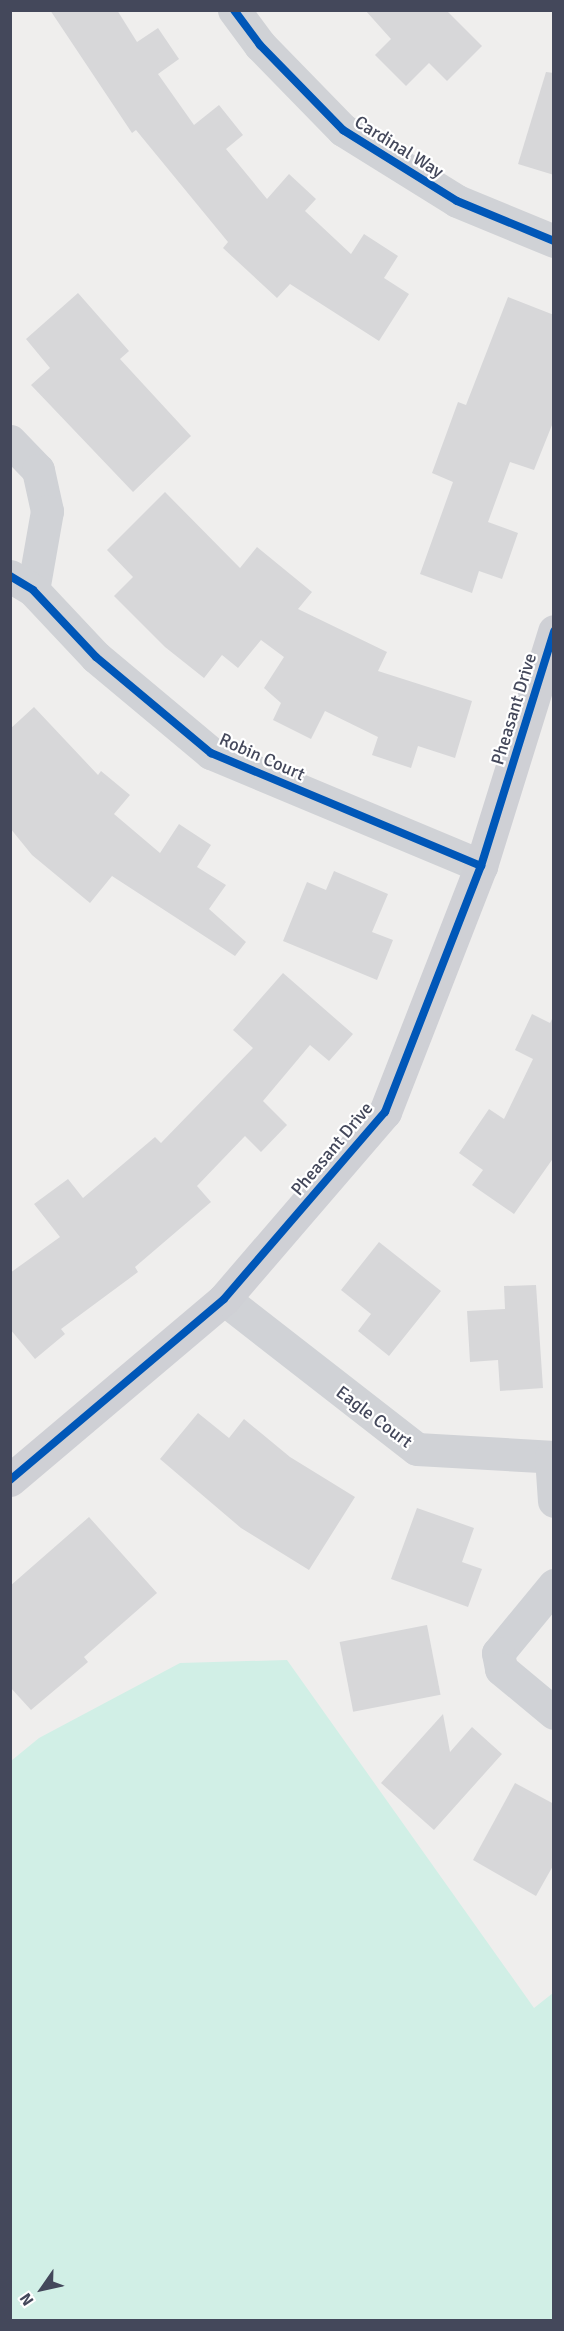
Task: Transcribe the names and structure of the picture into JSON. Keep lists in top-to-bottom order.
{
  "streets": {
    "street": [
      "Cardinal Way",
      "Pheasant Drive",
      "Robin Court",
      "Eagle Court"
    ]
  },
  "crossings": [
    ["Pheasant Drive", "Robin Court"],
    ["Pheasant Drive", "Eagle Court"]
  ],
  "north": "bottom left"
}
